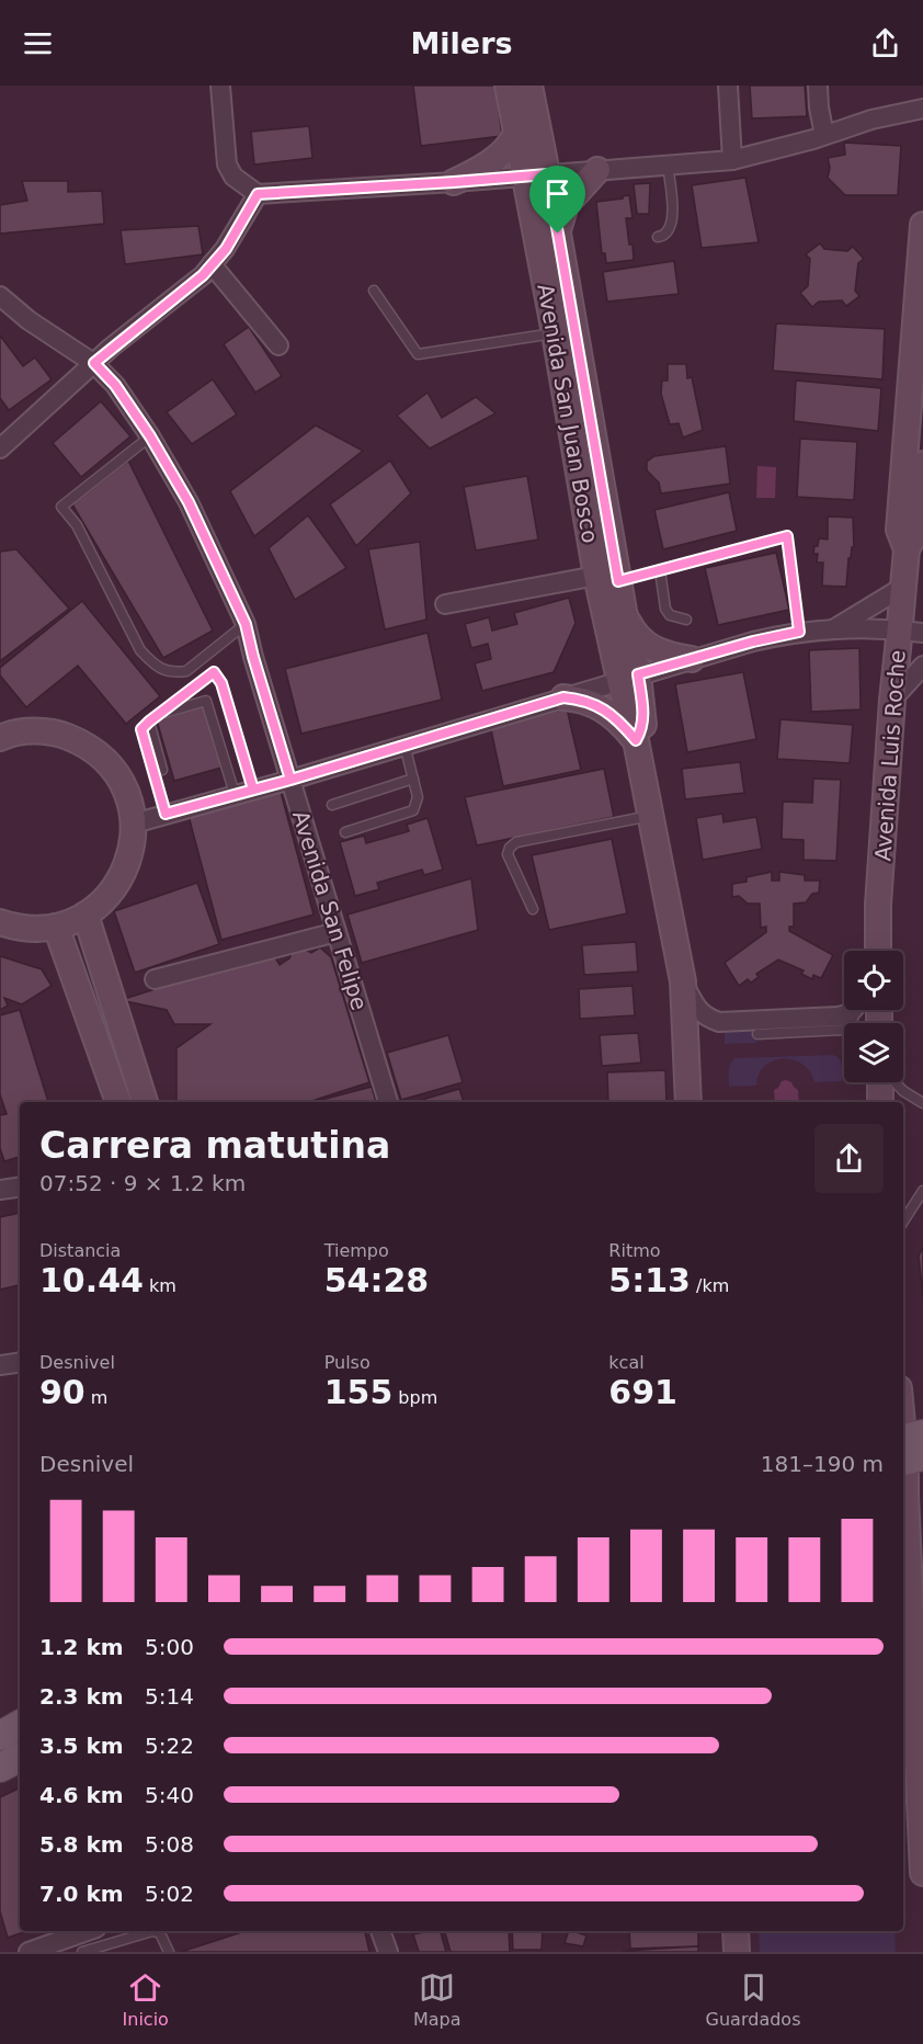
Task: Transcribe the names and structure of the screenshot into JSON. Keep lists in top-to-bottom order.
{
  "streets": {
    "main road": ["Avenida San Juan Bosco", "Avenida Luis Roche"],
    "street": ["Avenida San Felipe"]
  },
  "page": {
    "header": "Milers",
    "heading": ["Carrera matutina", "07:52 · 9 × 1.2 km"],
    "stats": [
      ["Distancia", "10.44 km"],
      ["Tiempo", "54:28"],
      ["Ritmo", "5:13 /km"],
      ["Desnivel", "90 m"],
      ["Pulso", "155 bpm"],
      ["kcal", "691"]
    ],
    "chart": ["Desnivel", "181–190 m"],
    "list": [
      {
        "name": "1.2 km",
        "note": "5:00"
      },
      {
        "name": "2.3 km",
        "note": "5:14"
      },
      {
        "name": "3.5 km",
        "note": "5:22"
      },
      {
        "name": "4.6 km",
        "note": "5:40"
      },
      {
        "name": "5.8 km",
        "note": "5:08"
      },
      {
        "name": "7.0 km",
        "note": "5:02"
      }
    ],
    "tabs": ["Inicio", "Mapa", "Guardados"]
  }
}
